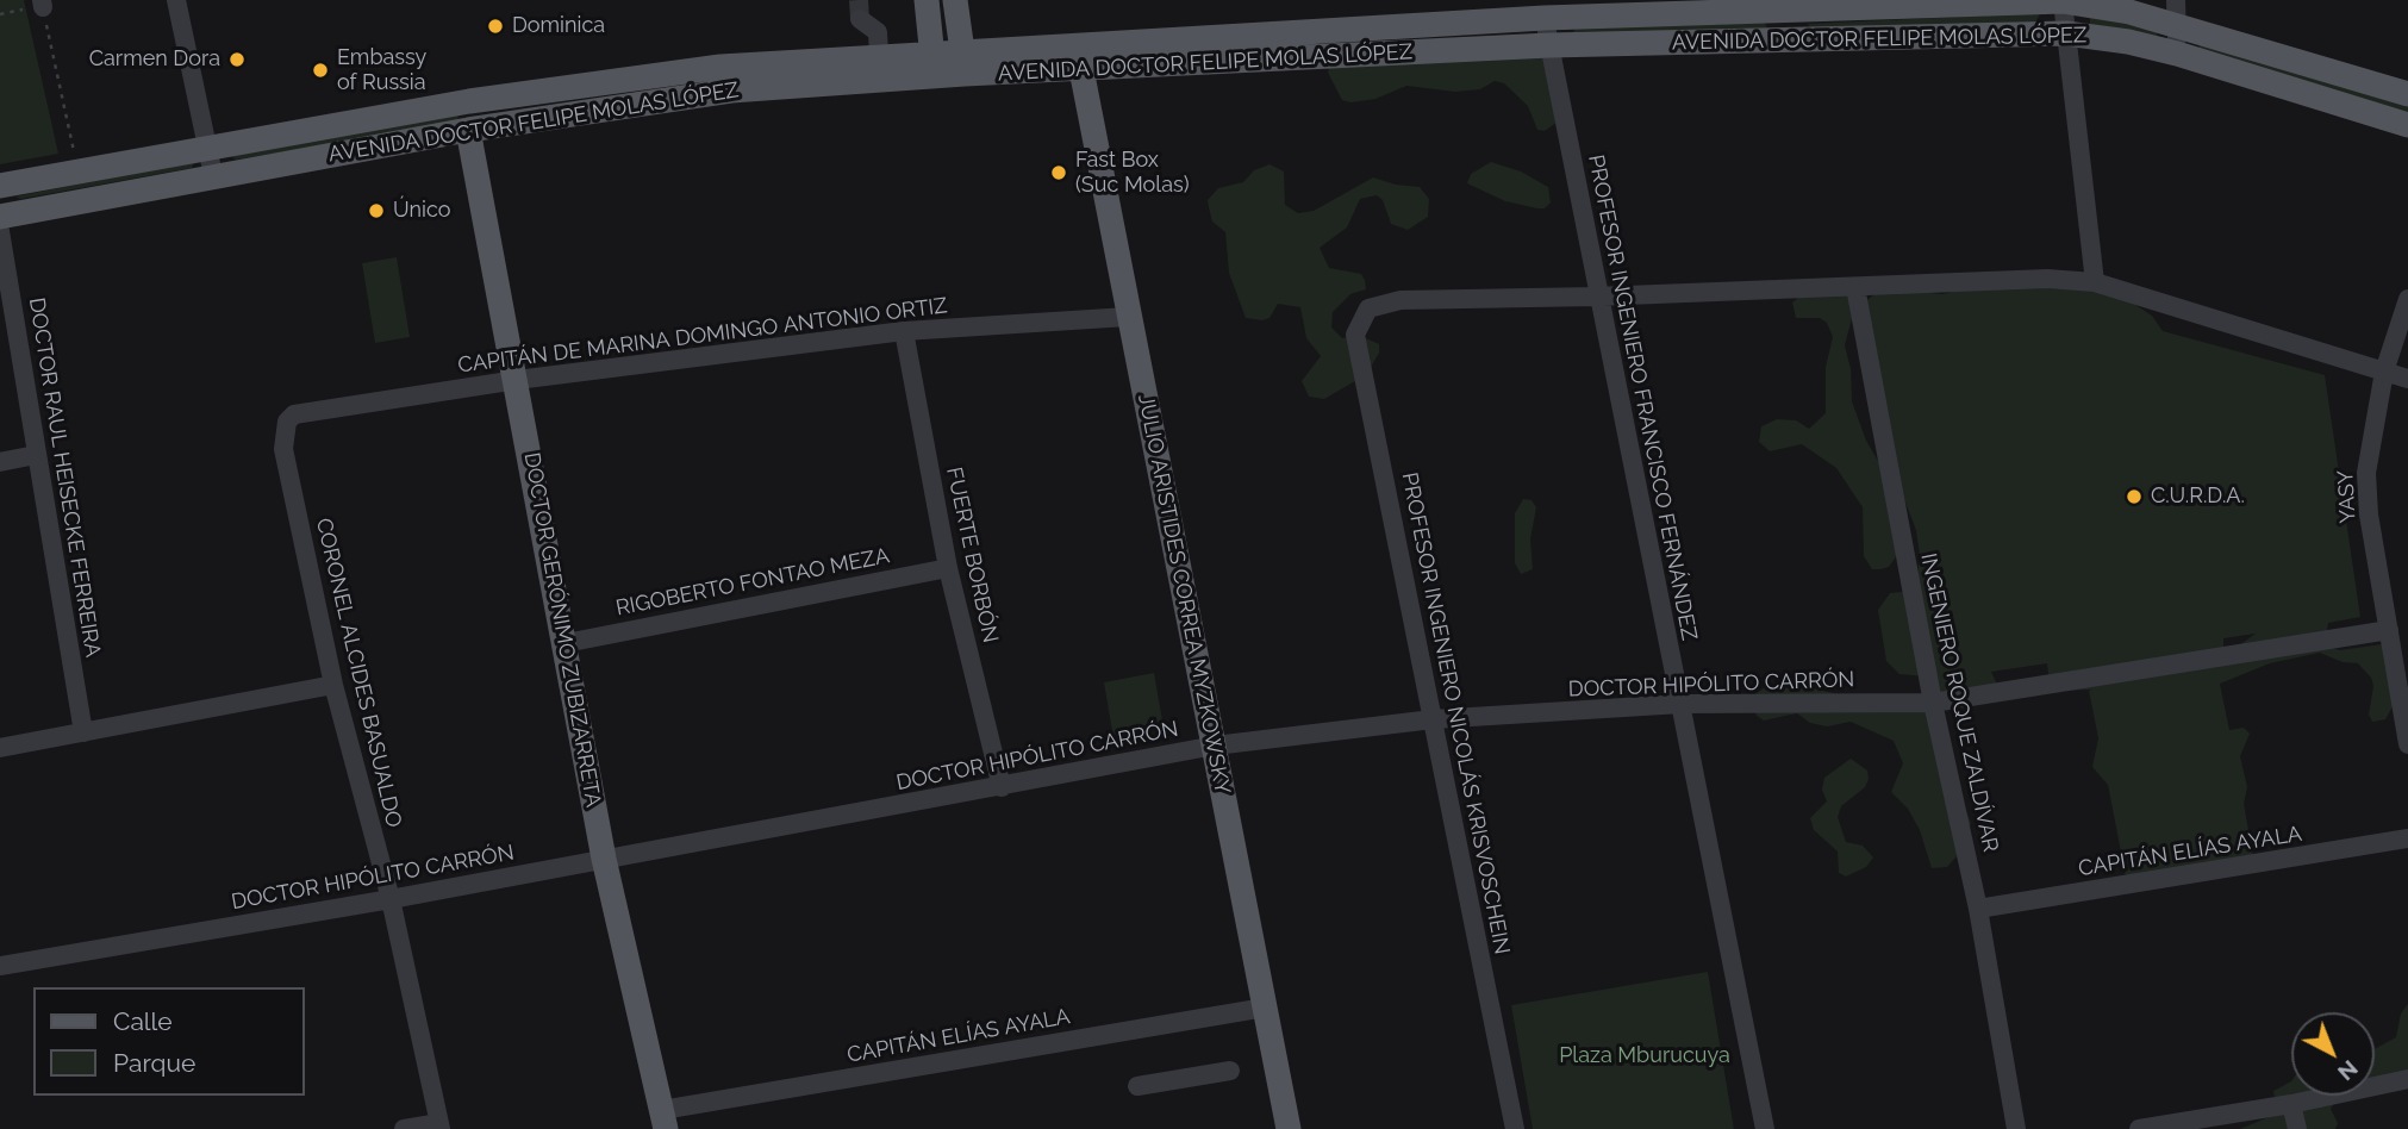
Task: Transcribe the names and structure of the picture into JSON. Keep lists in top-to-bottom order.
{
  "streets": {
    "main road": ["AVENIDA DOCTOR FELIPE MOLAS LÓPEZ", "JULIO ARISTIDES CORREA MYZKOWSKY", "DOCTOR GERÓNIMO ZUBIZARRETA"],
    "street": [
      "CAPITÁN DE MARINA DOMINGO ANTONIO ORTIZ",
      "PROFESOR INGENIERO FRANCISCO FERNÁNDEZ",
      "DOCTOR RAUL HEISECKE FERREIRA",
      "YASY",
      "FUERTE BORBÓN",
      "RIGOBERTO FONTAO MEZA",
      "CORONEL ALCIDES BASUALDO",
      "DOCTOR HIPÓLITO CARRÓN",
      "INGENIERO ROQUE ZALDÍVAR",
      "PROFESOR INGENIERO NICOLÁS KRISVOSCHEIN",
      "CAPITÁN ELÍAS AYALA"
    ]
  },
  "crossings": [
    ["AVENIDA DOCTOR FELIPE MOLAS LÓPEZ", "PROFESOR INGENIERO FRANCISCO FERNÁNDEZ"],
    ["AVENIDA DOCTOR FELIPE MOLAS LÓPEZ", "JULIO ARISTIDES CORREA MYZKOWSKY"],
    ["AVENIDA DOCTOR FELIPE MOLAS LÓPEZ", "DOCTOR GERÓNIMO ZUBIZARRETA"],
    ["CAPITÁN DE MARINA DOMINGO ANTONIO ORTIZ", "FUERTE BORBÓN"],
    ["CAPITÁN DE MARINA DOMINGO ANTONIO ORTIZ", "JULIO ARISTIDES CORREA MYZKOWSKY"],
    ["CAPITÁN DE MARINA DOMINGO ANTONIO ORTIZ", "DOCTOR GERÓNIMO ZUBIZARRETA"],
    ["CAPITÁN DE MARINA DOMINGO ANTONIO ORTIZ", "CORONEL ALCIDES BASUALDO"],
    ["PROFESOR INGENIERO FRANCISCO FERNÁNDEZ", "DOCTOR HIPÓLITO CARRÓN"],
    ["PROFESOR INGENIERO FRANCISCO FERNÁNDEZ", "PROFESOR INGENIERO NICOLÁS KRISVOSCHEIN"],
    ["YASY", "DOCTOR HIPÓLITO CARRÓN"],
    ["FUERTE BORBÓN", "RIGOBERTO FONTAO MEZA"],
    ["FUERTE BORBÓN", "DOCTOR HIPÓLITO CARRÓN"],
    ["RIGOBERTO FONTAO MEZA", "DOCTOR GERÓNIMO ZUBIZARRETA"],
    ["JULIO ARISTIDES CORREA MYZKOWSKY", "DOCTOR HIPÓLITO CARRÓN"],
    ["JULIO ARISTIDES CORREA MYZKOWSKY", "CAPITÁN ELÍAS AYALA"],
    ["DOCTOR GERÓNIMO ZUBIZARRETA", "DOCTOR HIPÓLITO CARRÓN"],
    ["DOCTOR GERÓNIMO ZUBIZARRETA", "CAPITÁN ELÍAS AYALA"],
    ["CORONEL ALCIDES BASUALDO", "DOCTOR HIPÓLITO CARRÓN"],
    ["DOCTOR HIPÓLITO CARRÓN", "INGENIERO ROQUE ZALDÍVAR"],
    ["DOCTOR HIPÓLITO CARRÓN", "PROFESOR INGENIERO NICOLÁS KRISVOSCHEIN"],
    ["INGENIERO ROQUE ZALDÍVAR", "CAPITÁN ELÍAS AYALA"]
  ],
  "parks": ["Plaza Mburucuya"],
  "places": [
    "Dominica",
    "Carmen Dora",
    "Embassy of Russia",
    "Fast Box (Suc Molas)",
    "Único",
    "C.U.R.D.A."
  ],
  "legend": ["Calle", "Parque"],
  "north": "bottom right"
}
